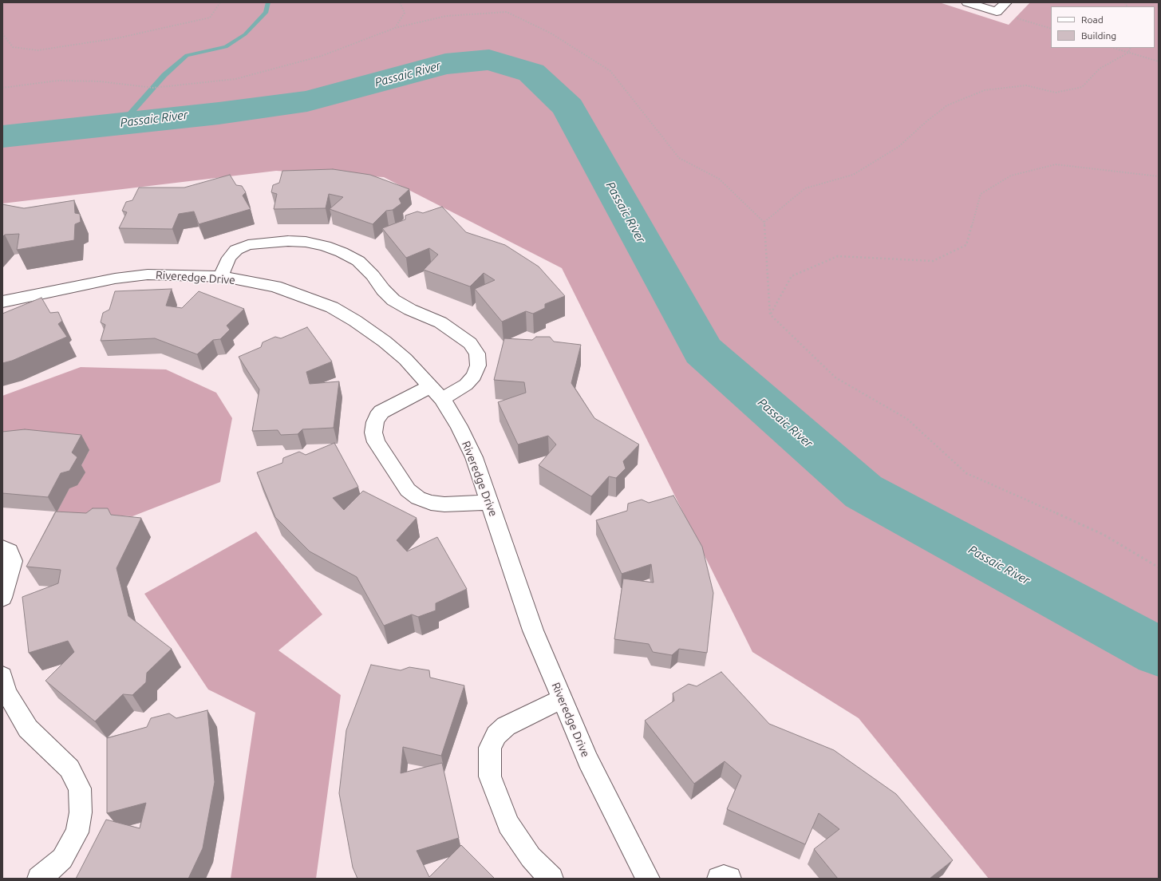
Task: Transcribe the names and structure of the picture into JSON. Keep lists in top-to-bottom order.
{
  "streets": {
    "street": ["Riveredge Drive"]
  },
  "water": ["Passaic River"],
  "legend": ["Road", "Building"]
}
